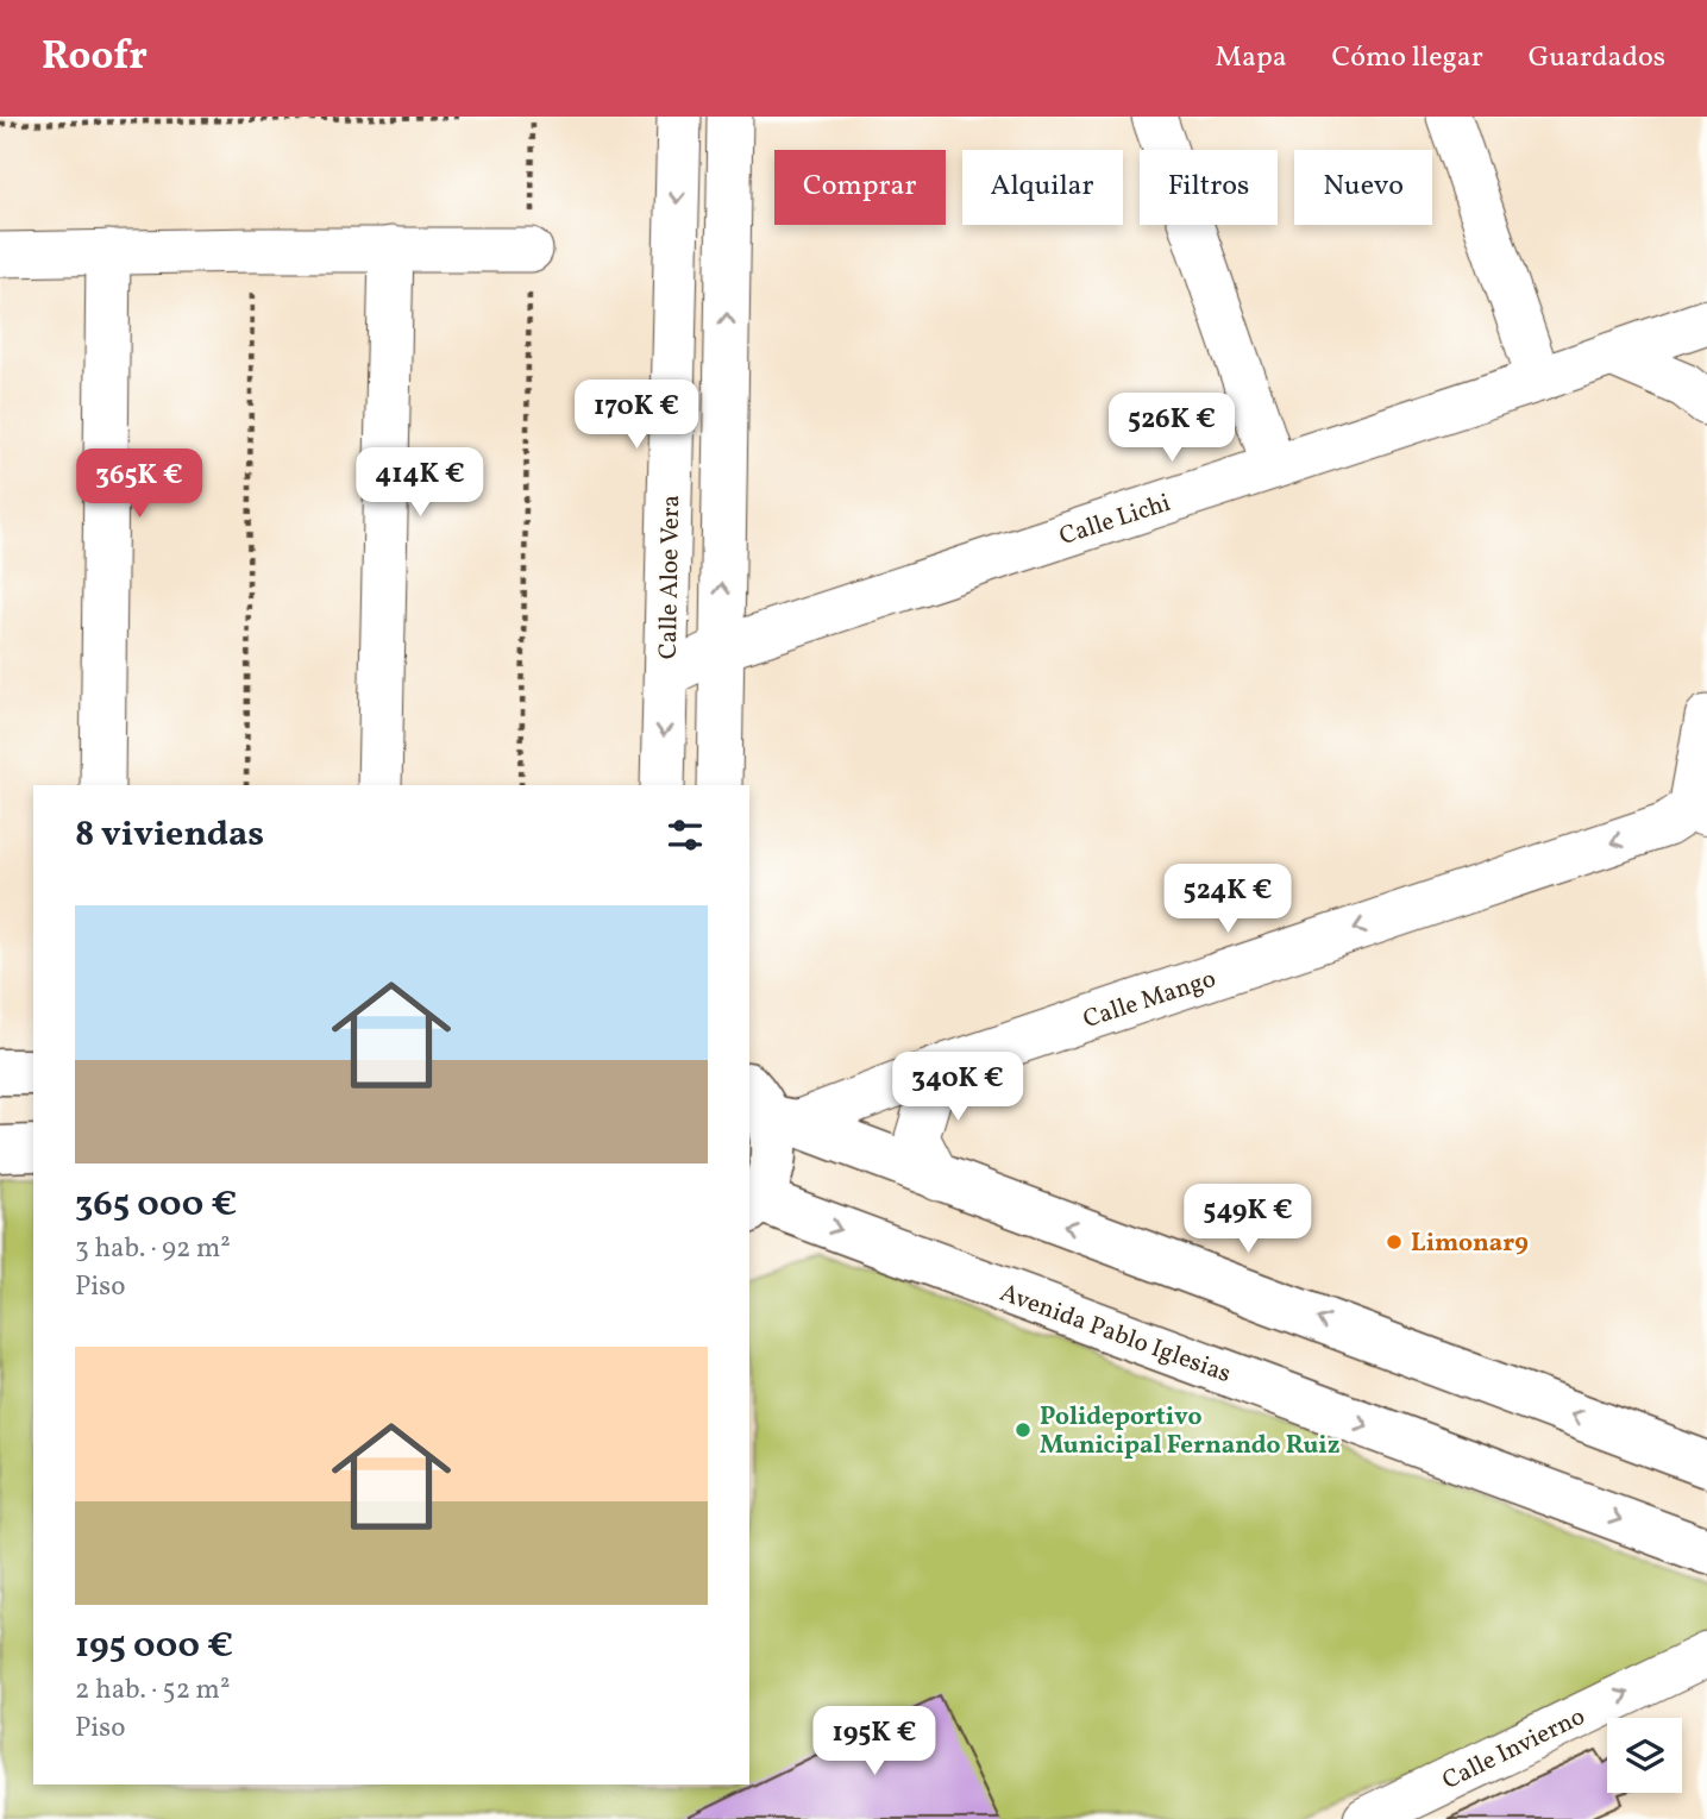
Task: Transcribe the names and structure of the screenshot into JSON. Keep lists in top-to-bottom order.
{
  "streets": {
    "street": [
      "Calle Lichi",
      "Calle Aloe Vera",
      "Calle Mango",
      "Avenida Pablo Iglesias",
      "Calle Invierno"
    ]
  },
  "crossings": [
    ["Calle Lichi", "Calle Aloe Vera"]
  ],
  "one_way": ["Calle Mango", "Calle Invierno"],
  "places": ["Limonar9", "Polideportivo Municipal Fernando Ruiz"],
  "page": {
    "header": "Roofr",
    "nav": ["Mapa", "Cómo llegar", "Guardados"],
    "chip": [
      "Comprar",
      "Alquilar",
      "Filtros",
      "Nuevo"
    ],
    "price": [
      "170K €",
      "526K €",
      "414K €",
      "365K €",
      "524K €",
      "340K €",
      "549K €",
      "195K €"
    ],
    "heading": "8 viviendas",
    "list": [
      {
        "name": "365 000 €",
        "note": "3 hab. · 92 m² · Piso"
      },
      {
        "name": "195 000 €",
        "note": "2 hab. · 52 m² · Piso"
      }
    ]
  }
}
